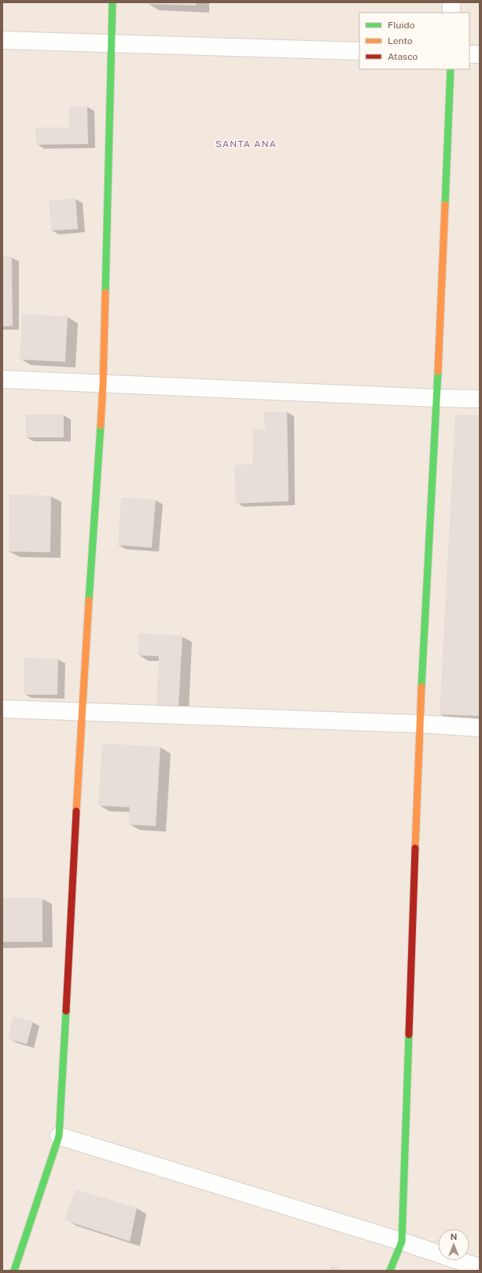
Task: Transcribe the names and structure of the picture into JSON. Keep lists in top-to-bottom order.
{
  "districts": ["SANTA ANA"],
  "legend": ["Fluido", "Lento", "Atasco"],
  "north": "top"
}
